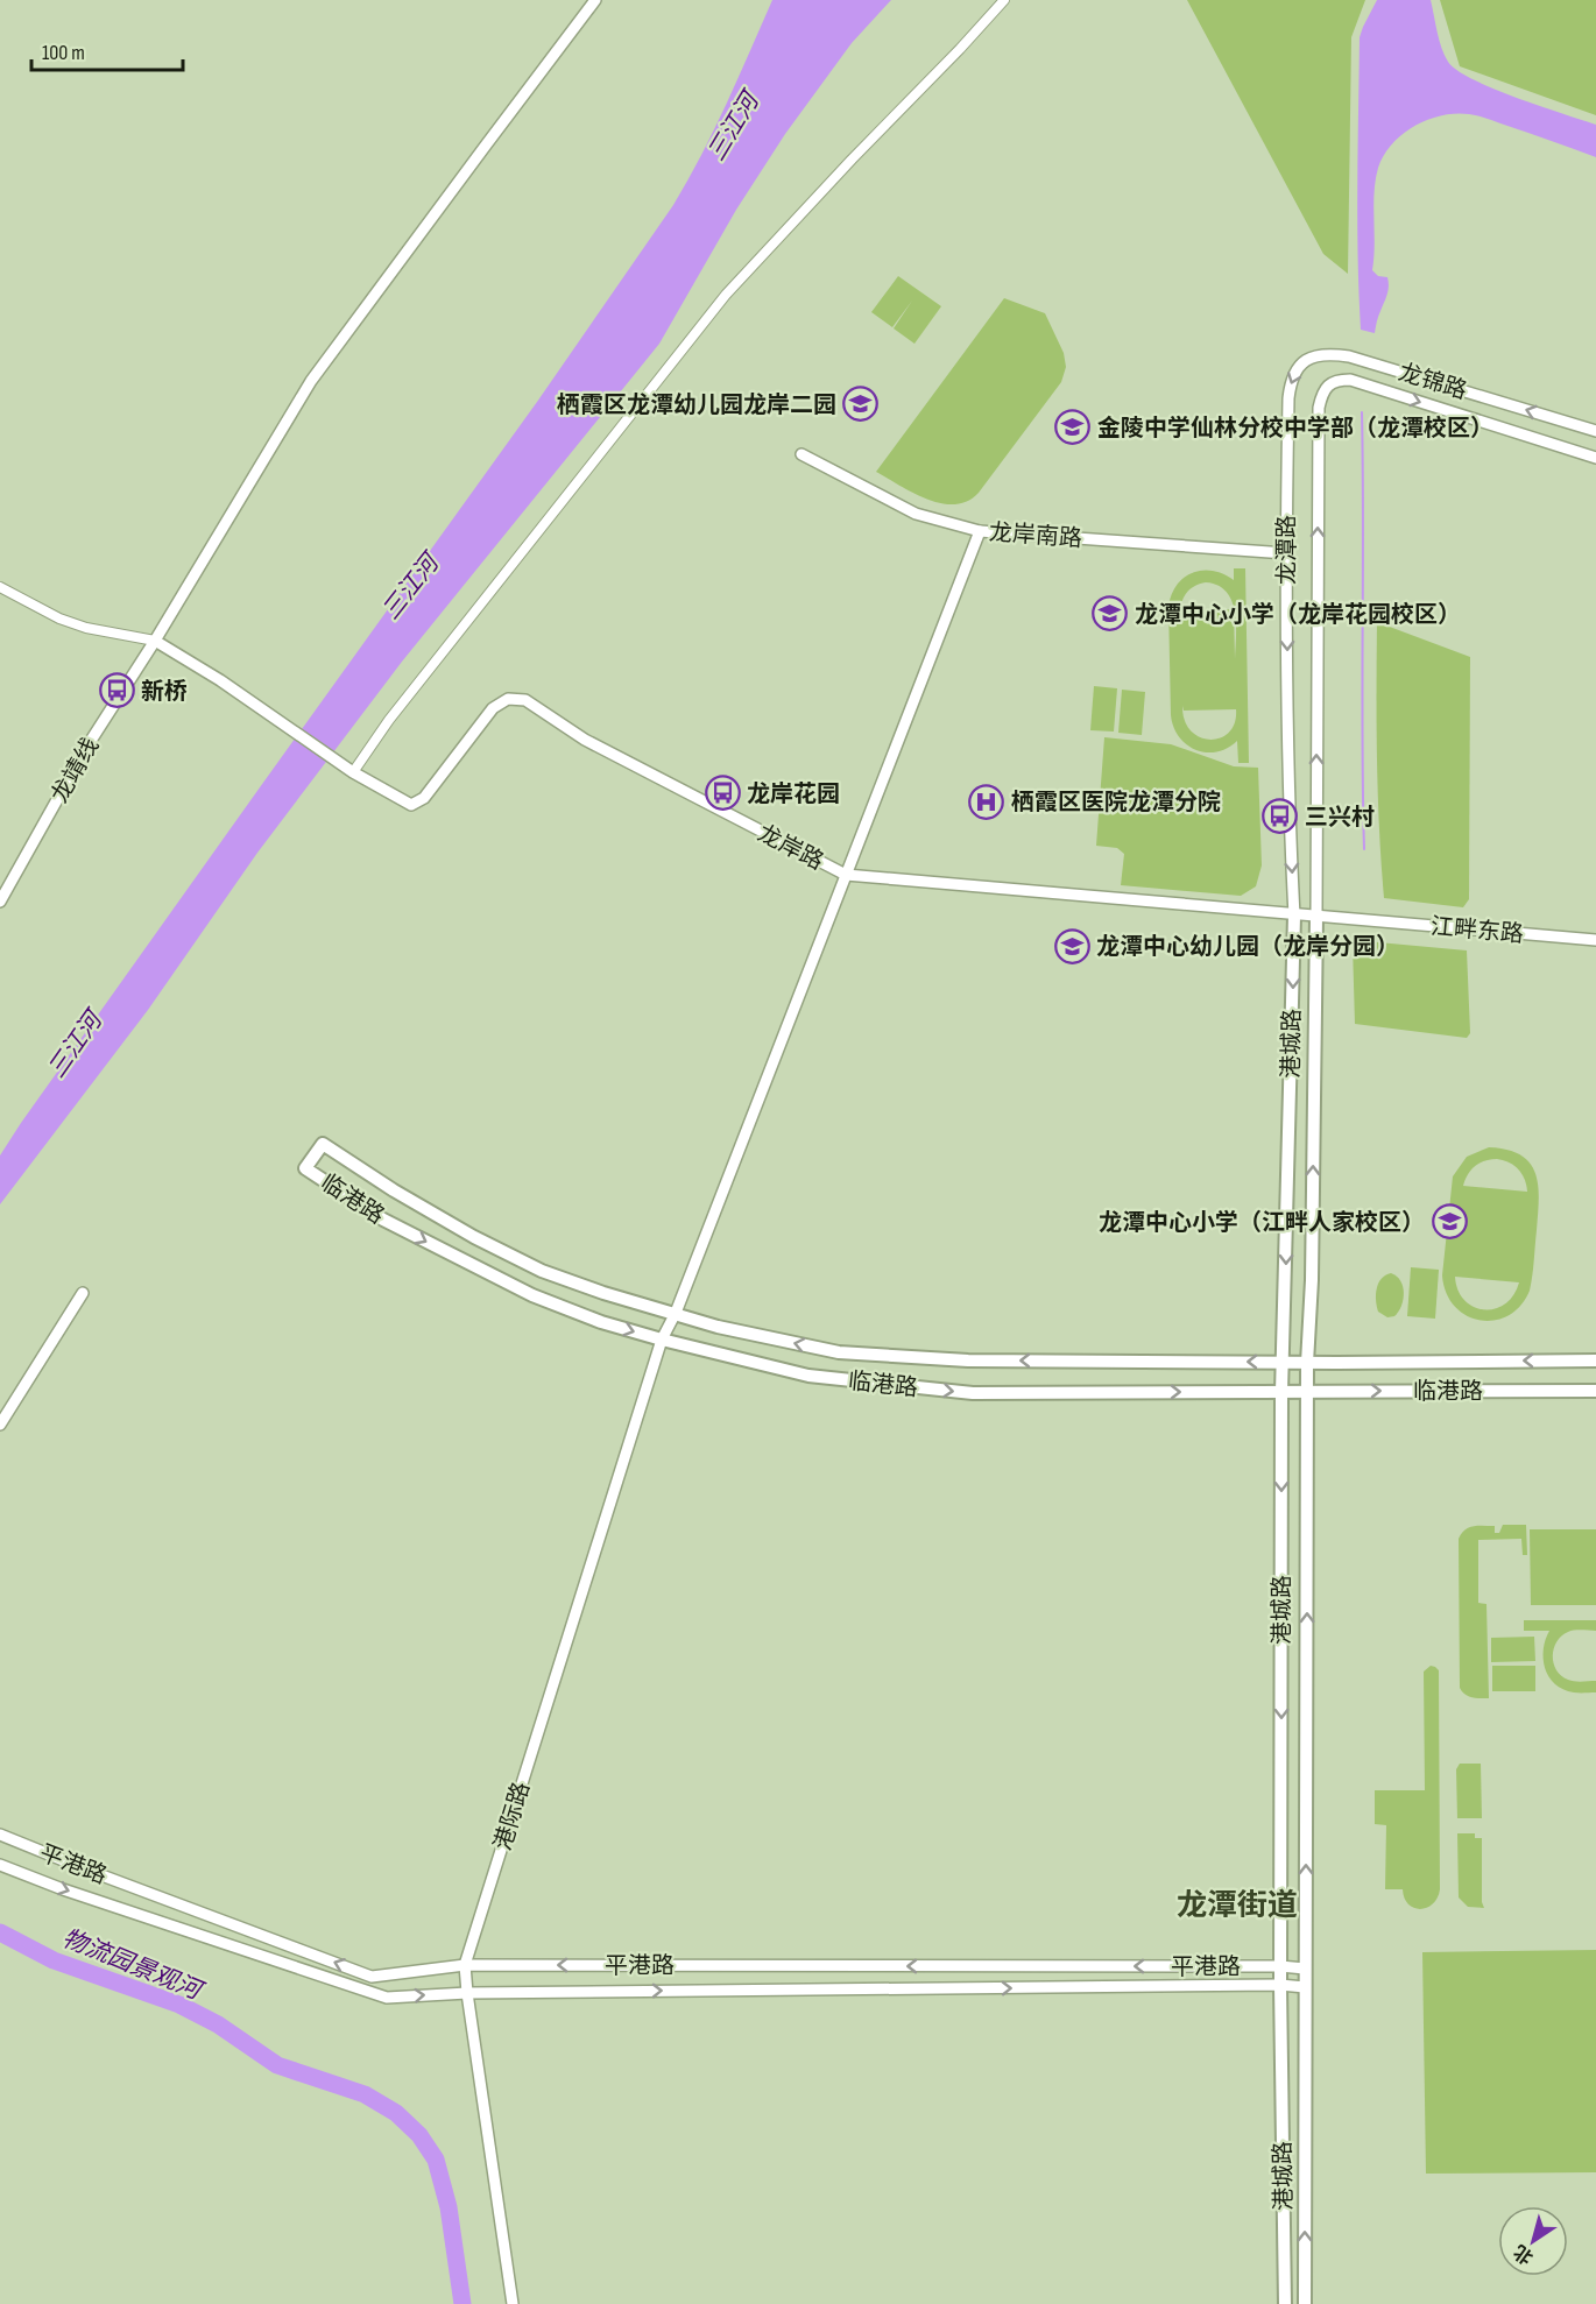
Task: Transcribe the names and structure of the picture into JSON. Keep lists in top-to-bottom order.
{
  "streets": {
    "main road": ["港城路", "临港路"],
    "street": [
      "龙锦路",
      "龙岸南路",
      "龙潭路",
      "龙靖线",
      "龙岸路",
      "江畔东路",
      "港际路",
      "平港路"
    ]
  },
  "crossings": [
    ["龙锦路", "龙潭路"],
    ["龙岸南路", "龙潭路"],
    ["龙岸南路", "港际路"],
    ["龙潭路", "龙岸路"],
    ["龙潭路", "江畔东路"],
    ["龙潭路", "港城路"],
    ["龙岸路", "江畔东路"],
    ["龙岸路", "港城路"],
    ["龙岸路", "港际路"],
    ["江畔东路", "港城路"],
    ["港城路", "临港路"],
    ["港城路", "平港路"],
    ["临港路", "港际路"],
    ["港际路", "平港路"]
  ],
  "districts": ["龙潭街道"],
  "water": ["三江河", "物流园景观河"],
  "places": {
    "school or university": [
      "栖霞区龙潭幼儿园龙岸二园",
      "金陵中学仙林分校中学部（龙潭校区）",
      "龙潭中心小学（龙岸花园校区）",
      "龙潭中心幼儿园（龙岸分园）",
      "龙潭中心小学（江畔人家校区）"
    ],
    "bus stop": ["新桥", "龙岸花园", "三兴村"],
    "hospital": ["栖霞区医院龙潭分院"]
  },
  "scale_bar": "100 m",
  "north": "bottom left"
}
